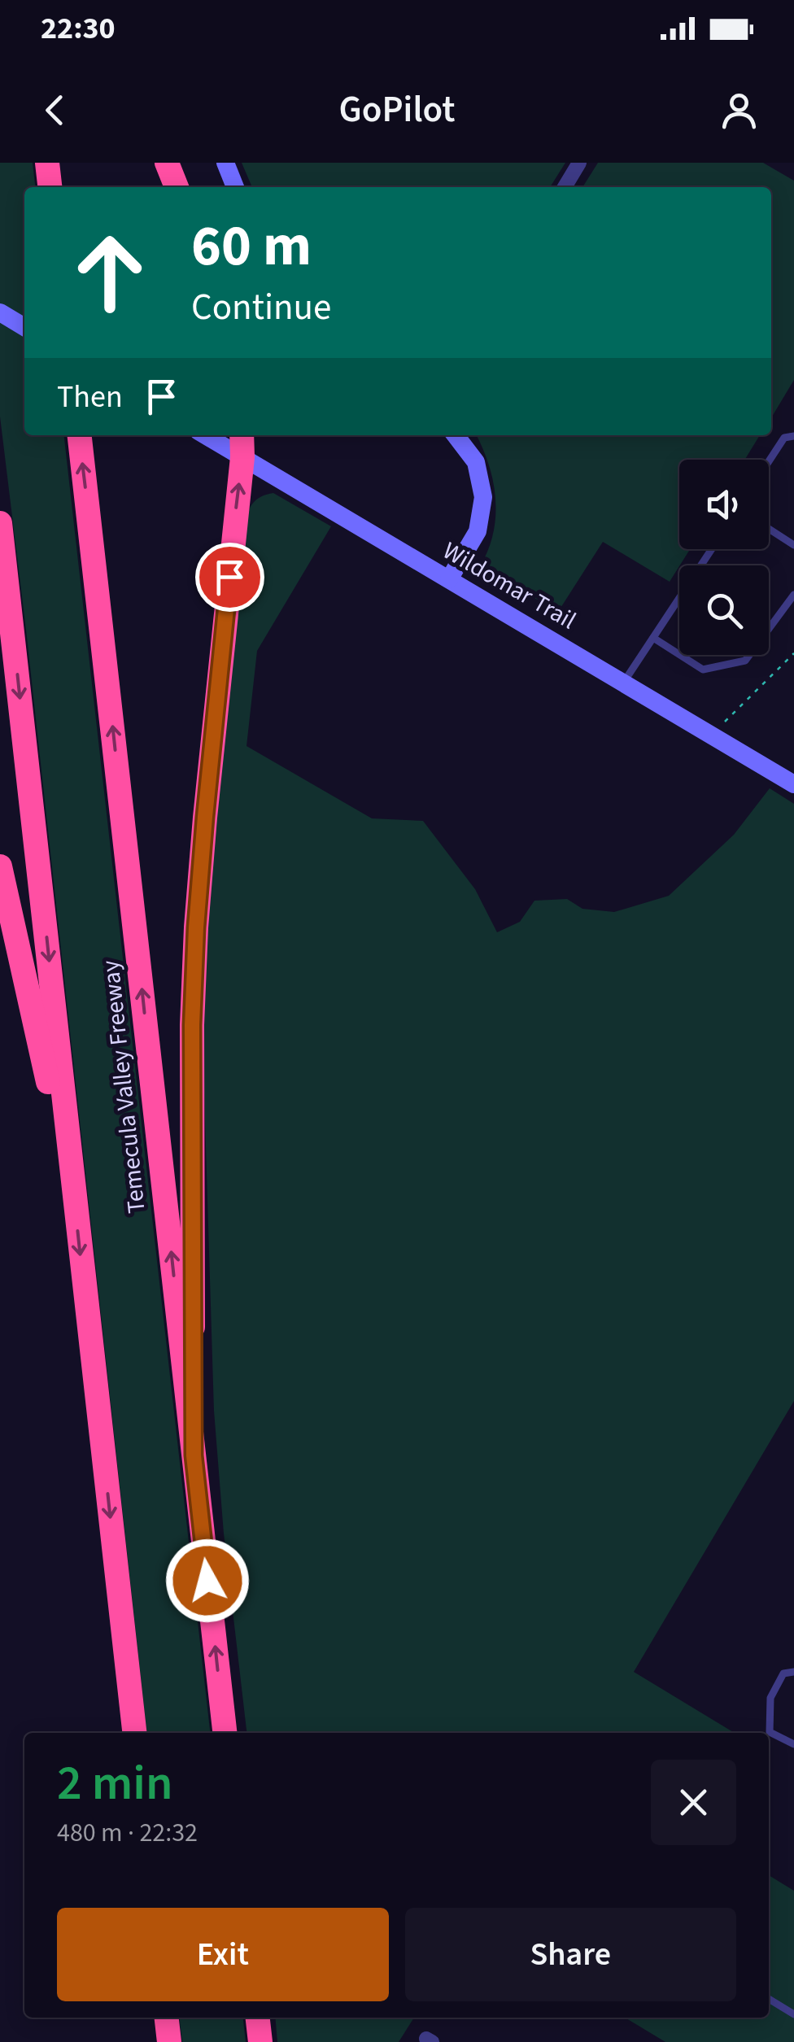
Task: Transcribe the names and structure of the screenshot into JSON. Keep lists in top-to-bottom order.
{
  "streets": {
    "highway": ["Temecula Valley Freeway"],
    "main road": ["Wildomar Trail"]
  },
  "page": {
    "status": "22:30",
    "header": "GoPilot",
    "turn": ["60 m", "Continue"],
    "then": "Then",
    "heading": ["2 min", "480 m · 22:32"],
    "buttons": ["Exit", "Share"]
  }
}
